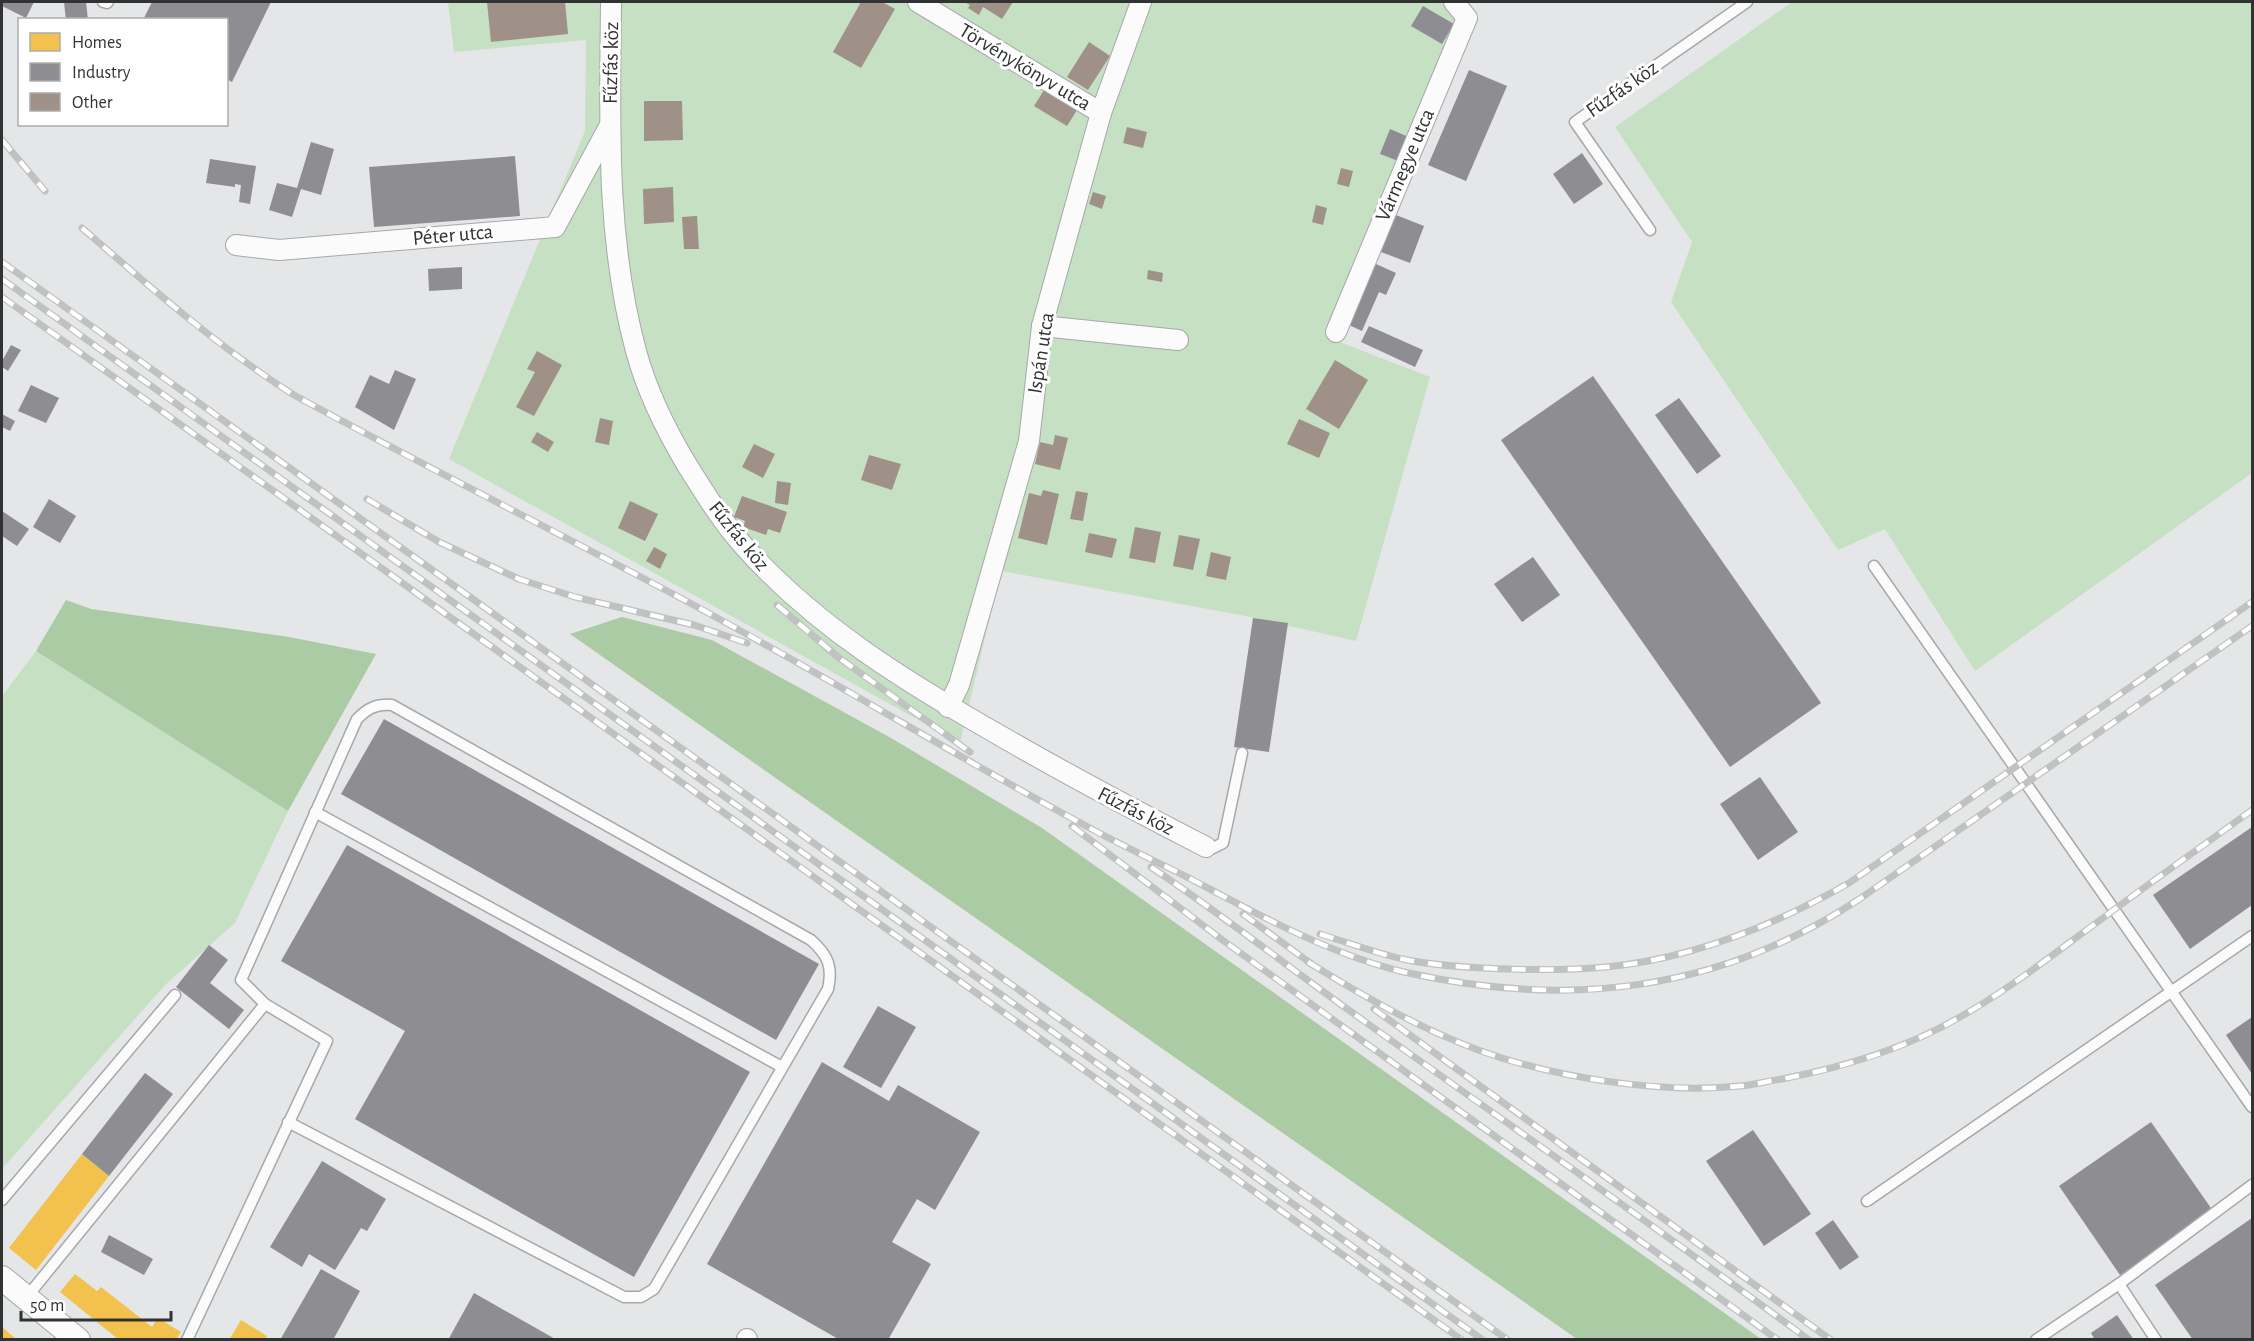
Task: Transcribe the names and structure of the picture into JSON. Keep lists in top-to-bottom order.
{
  "streets": {
    "street": [
      "Fűzfás köz",
      "Törvénykönyv utca",
      "Vármegye utca",
      "Péter utca",
      "Ispán utca"
    ]
  },
  "crossings": [
    ["Fűzfás köz", "Péter utca"],
    ["Fűzfás köz", "Ispán utca"],
    ["Törvénykönyv utca", "Ispán utca"]
  ],
  "legend": ["Homes", "Industry", "Other"],
  "scale_bar": "50 m"
}
